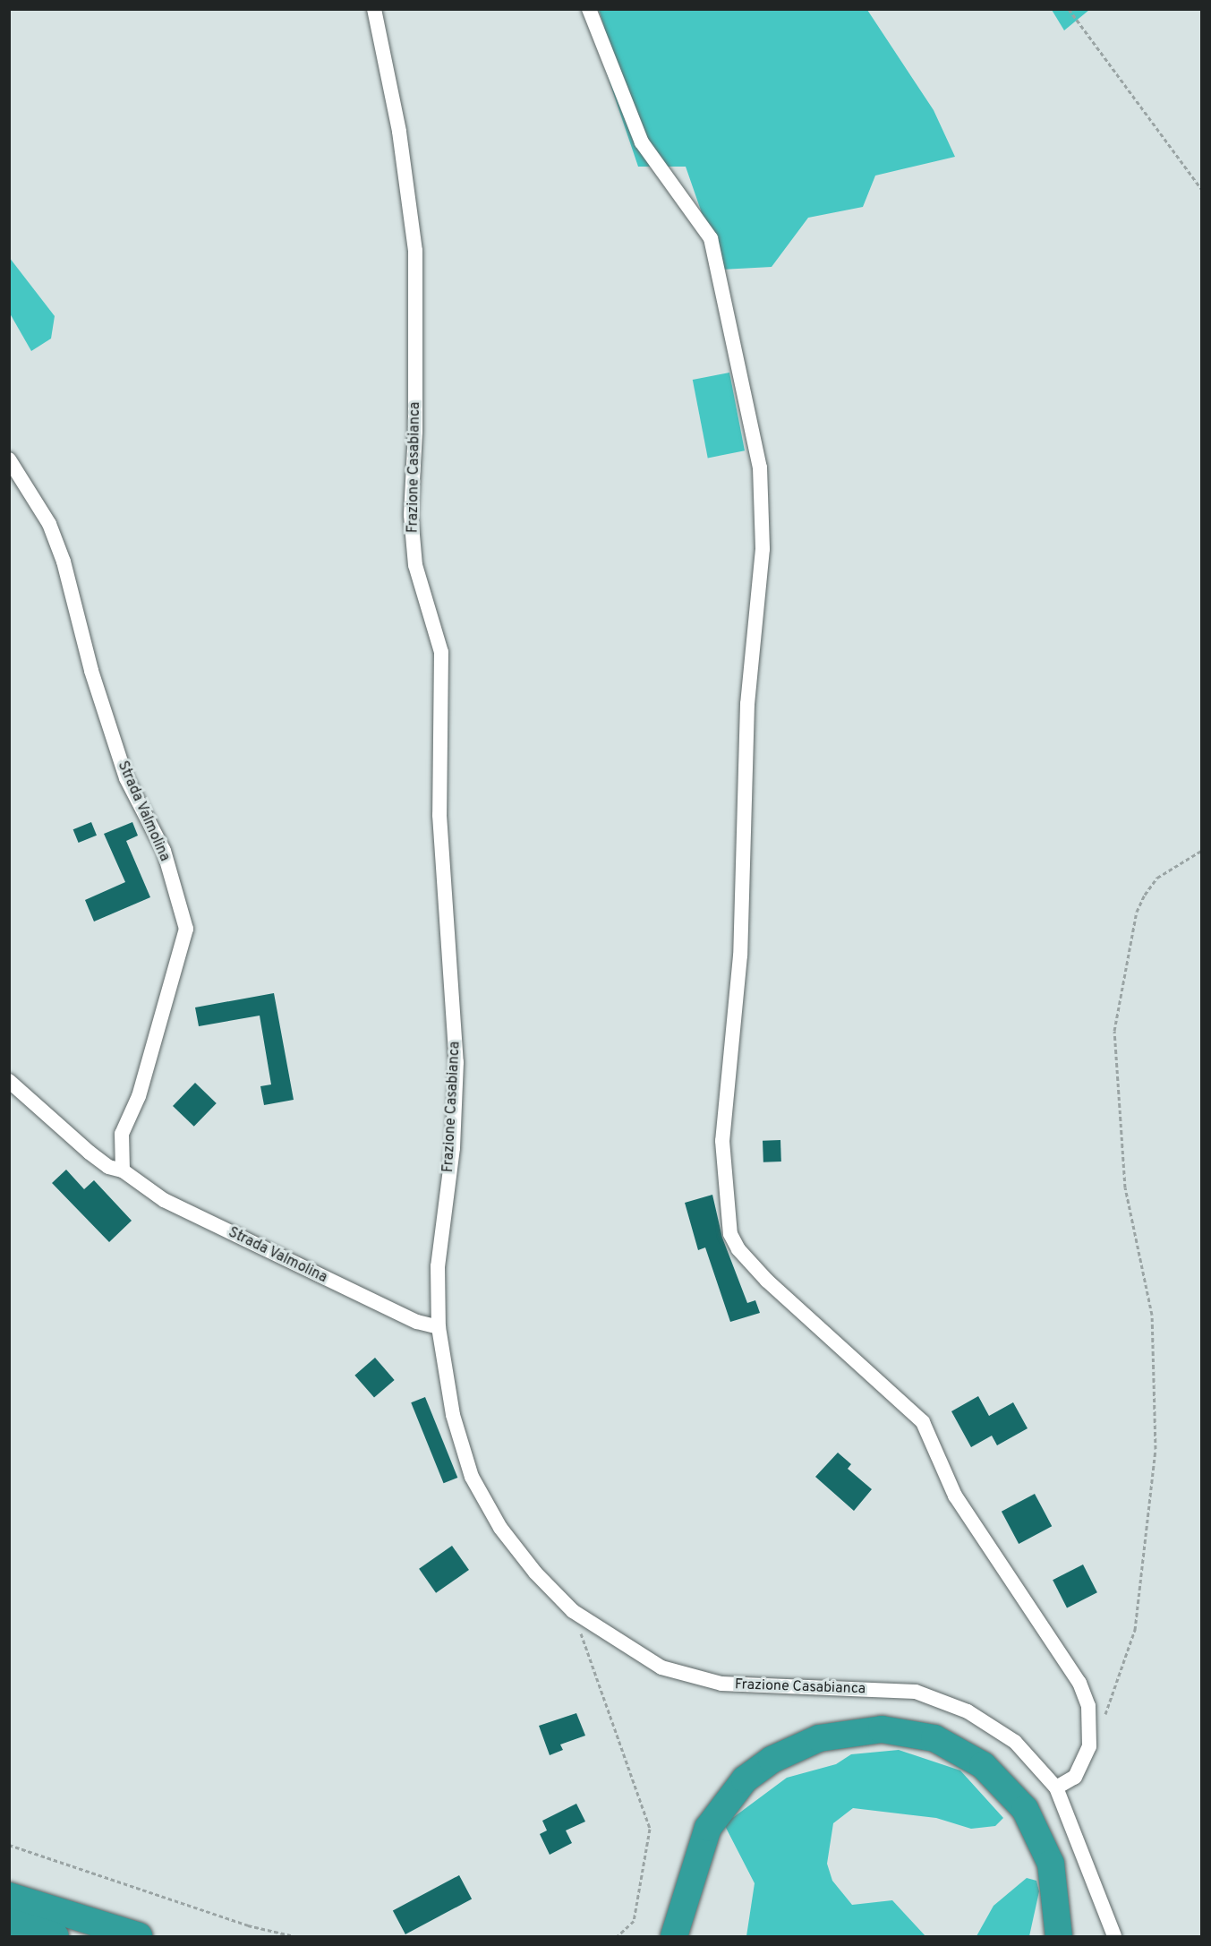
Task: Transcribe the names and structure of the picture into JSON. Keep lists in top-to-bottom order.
{
  "streets": {
    "street": ["Frazione Casabianca", "Strada Valmolina"]
  },
  "crossings": [
    ["Frazione Casabianca", "Strada Valmolina"]
  ]
}
